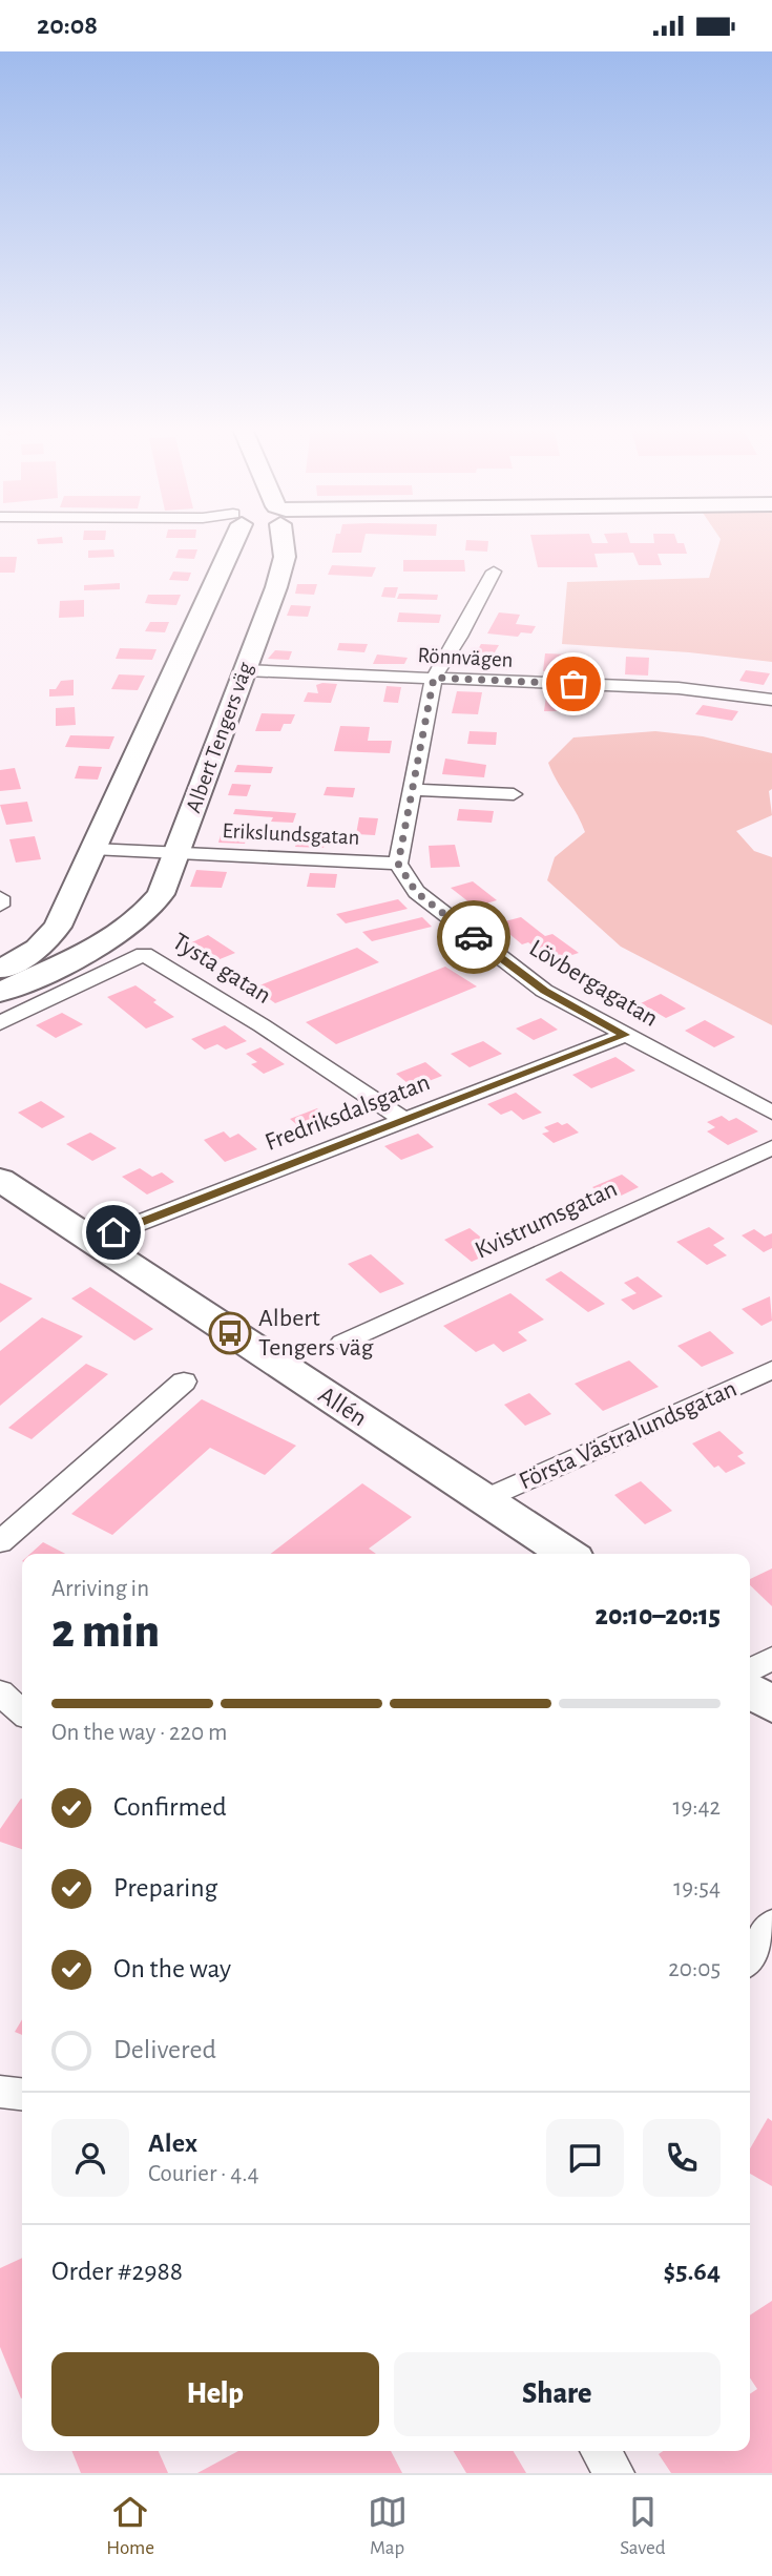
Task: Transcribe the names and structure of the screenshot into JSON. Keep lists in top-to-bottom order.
{
  "streets": {
    "main road": ["Albert Tengers väg", "Allén"],
    "street": [
      "Rönnvägen",
      "Erikslundsgatan",
      "Tysta gatan",
      "Lövbergagatan",
      "Fredriksdalsgatan",
      "Kvistrumsgatan",
      "Första Västralundsgatan"
    ]
  },
  "crossings": [
    ["Rönnvägen", "Albert Tengers väg"],
    ["Albert Tengers väg", "Erikslundsgatan"],
    ["Erikslundsgatan", "Lövbergagatan"],
    ["Tysta gatan", "Fredriksdalsgatan"],
    ["Lövbergagatan", "Fredriksdalsgatan"],
    ["Fredriksdalsgatan", "Allén"],
    ["Allén", "Första Västralundsgatan"]
  ],
  "places": {
    "bus stop": ["Albert Tengers väg"]
  },
  "page": {
    "status": "20:08",
    "heading": ["2 min", "Arriving in", "20:10–20:15"],
    "panel": [
      "Alex",
      "Courier · 4.4",
      "Order #2988",
      "$5.64"
    ],
    "bar": "On the way · 220 m",
    "list": [
      ["Confirmed", "19:42"],
      ["Preparing", "19:54"],
      ["On the way", "20:05"],
      "Delivered"
    ],
    "buttons": ["Help", "Share"],
    "tabs": ["Home", "Map", "Saved"]
  }
}
